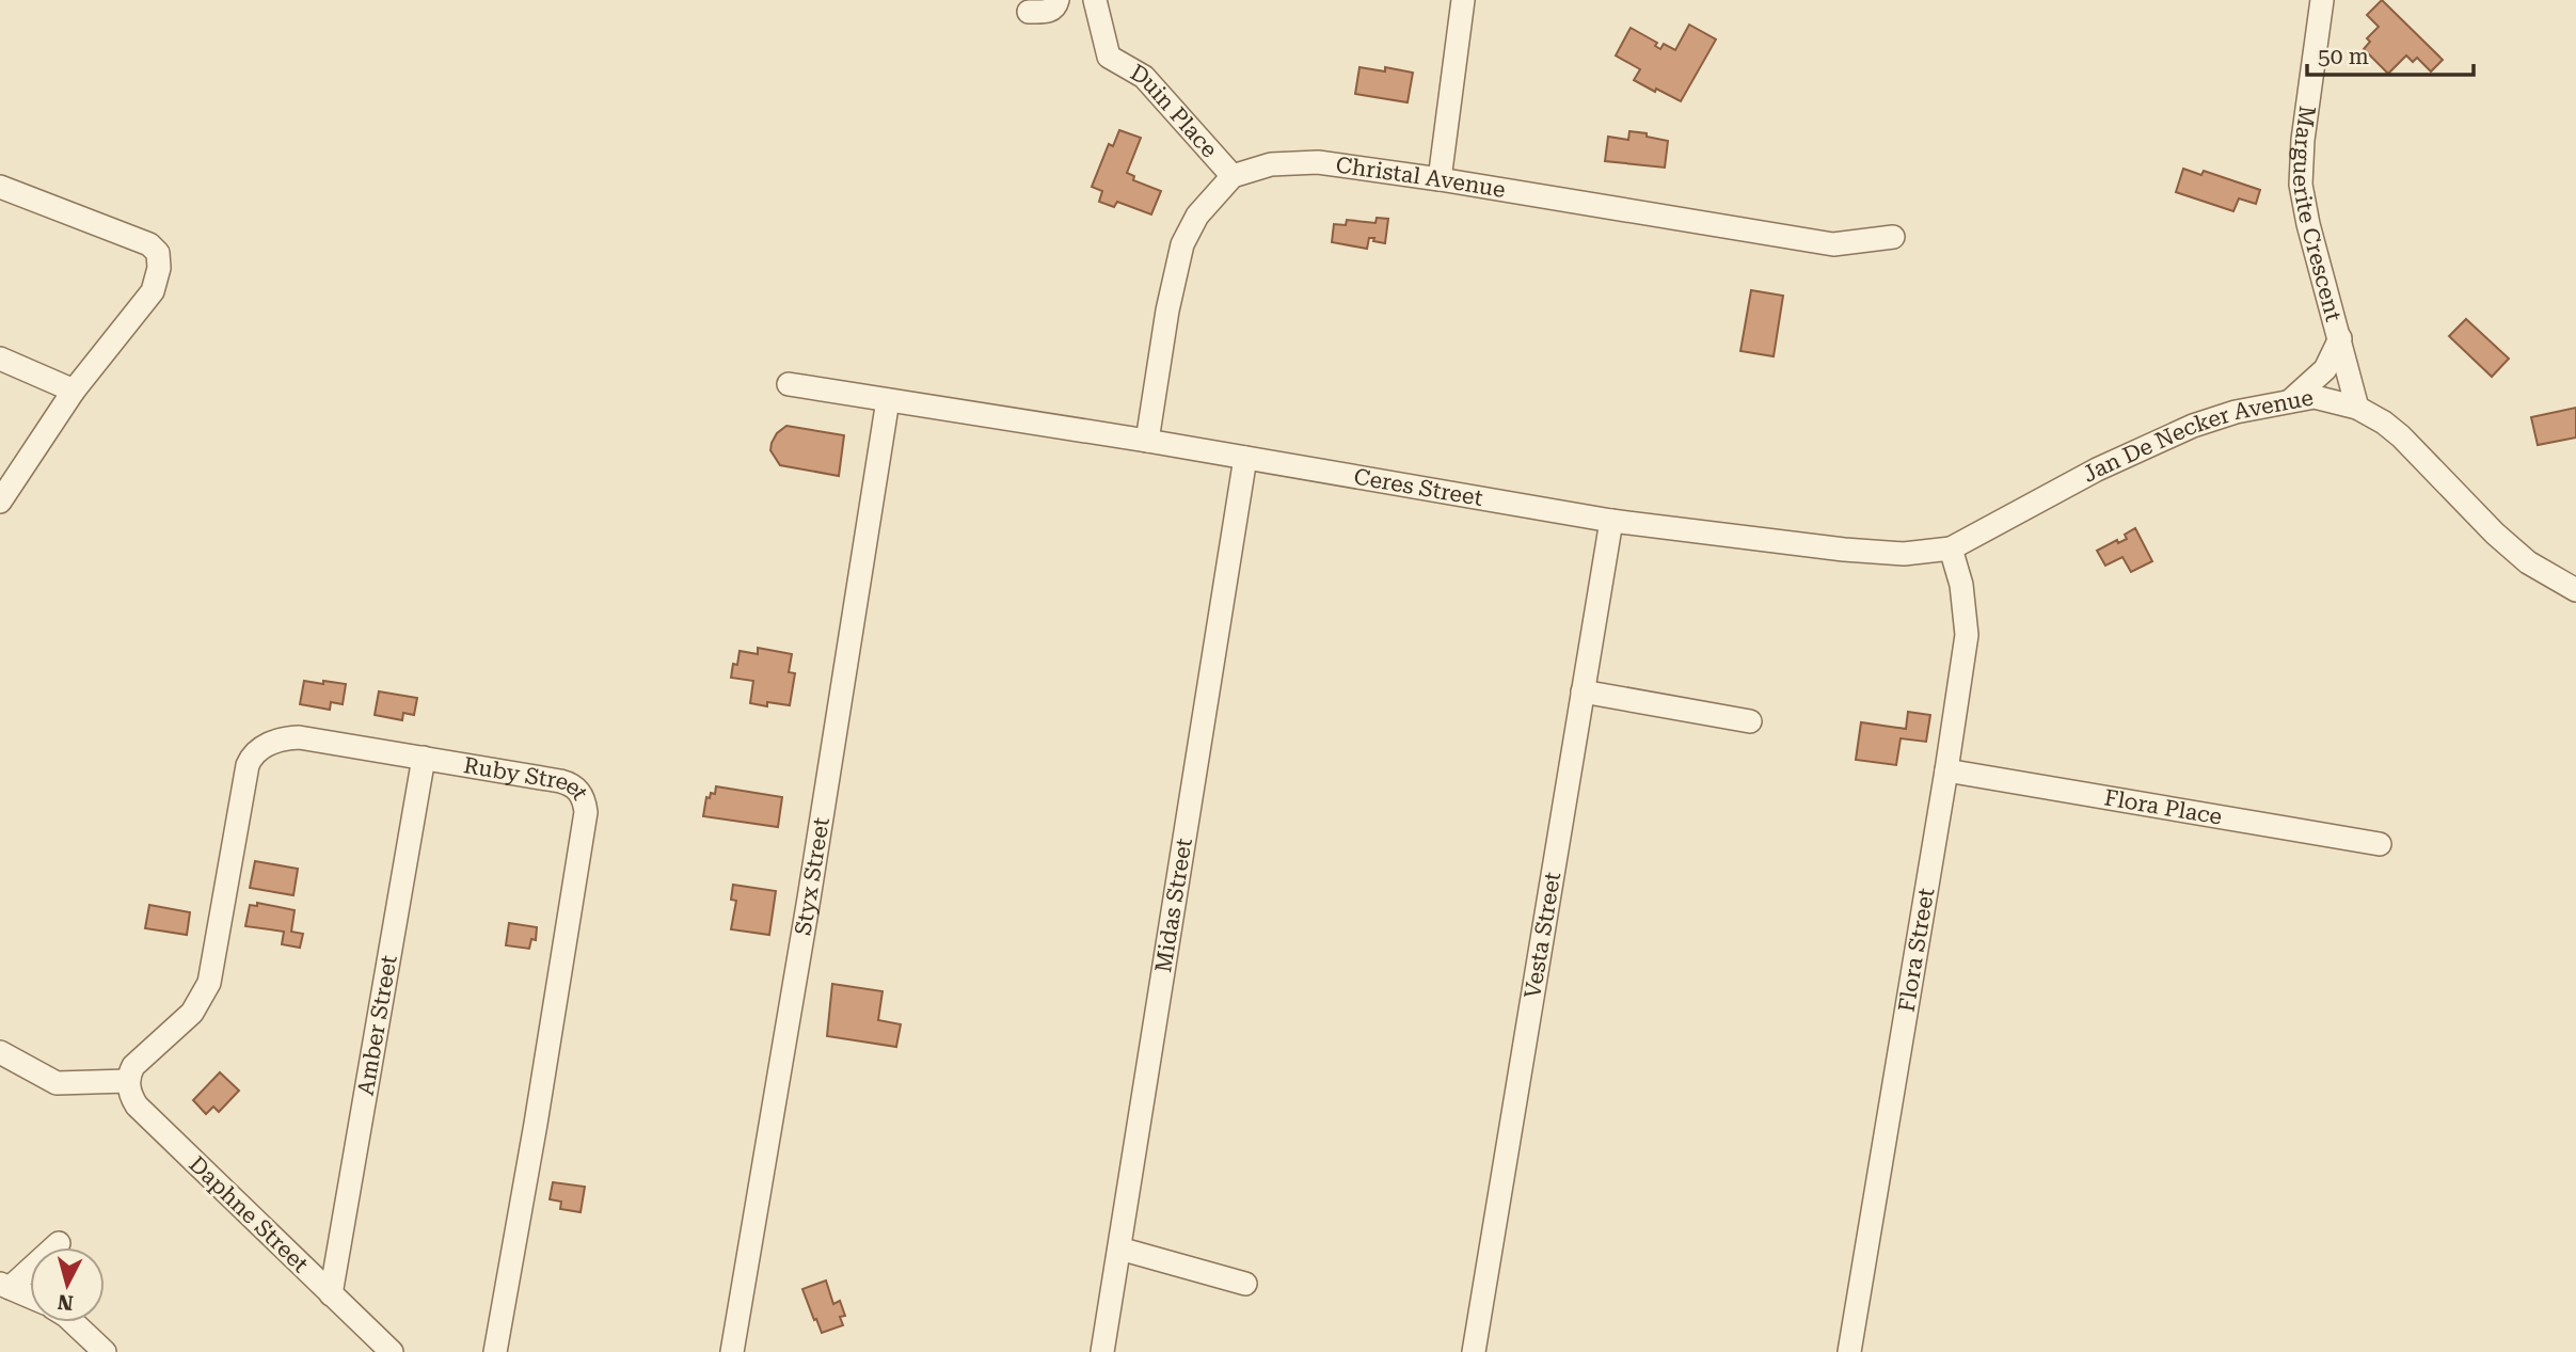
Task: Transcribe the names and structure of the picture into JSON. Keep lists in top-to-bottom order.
{
  "streets": {
    "street": [
      "Duin Place",
      "Christal Avenue",
      "Marguerite Crescent",
      "Jan De Necker Avenue",
      "Ceres Street",
      "Ruby Street",
      "Flora Place",
      "Styx Street",
      "Midas Street",
      "Vesta Street",
      "Flora Street",
      "Amber Street",
      "Daphne Street"
    ]
  },
  "crossings": [
    ["Duin Place", "Christal Avenue"],
    ["Marguerite Crescent", "Jan De Necker Avenue"],
    ["Jan De Necker Avenue", "Ceres Street"],
    ["Jan De Necker Avenue", "Flora Street"],
    ["Ceres Street", "Styx Street"],
    ["Ceres Street", "Midas Street"],
    ["Ceres Street", "Vesta Street"],
    ["Ceres Street", "Flora Street"],
    ["Ruby Street", "Amber Street"],
    ["Ruby Street", "Daphne Street"],
    ["Flora Place", "Flora Street"],
    ["Amber Street", "Daphne Street"]
  ],
  "scale_bar": "50 m",
  "north": "bottom"
}
